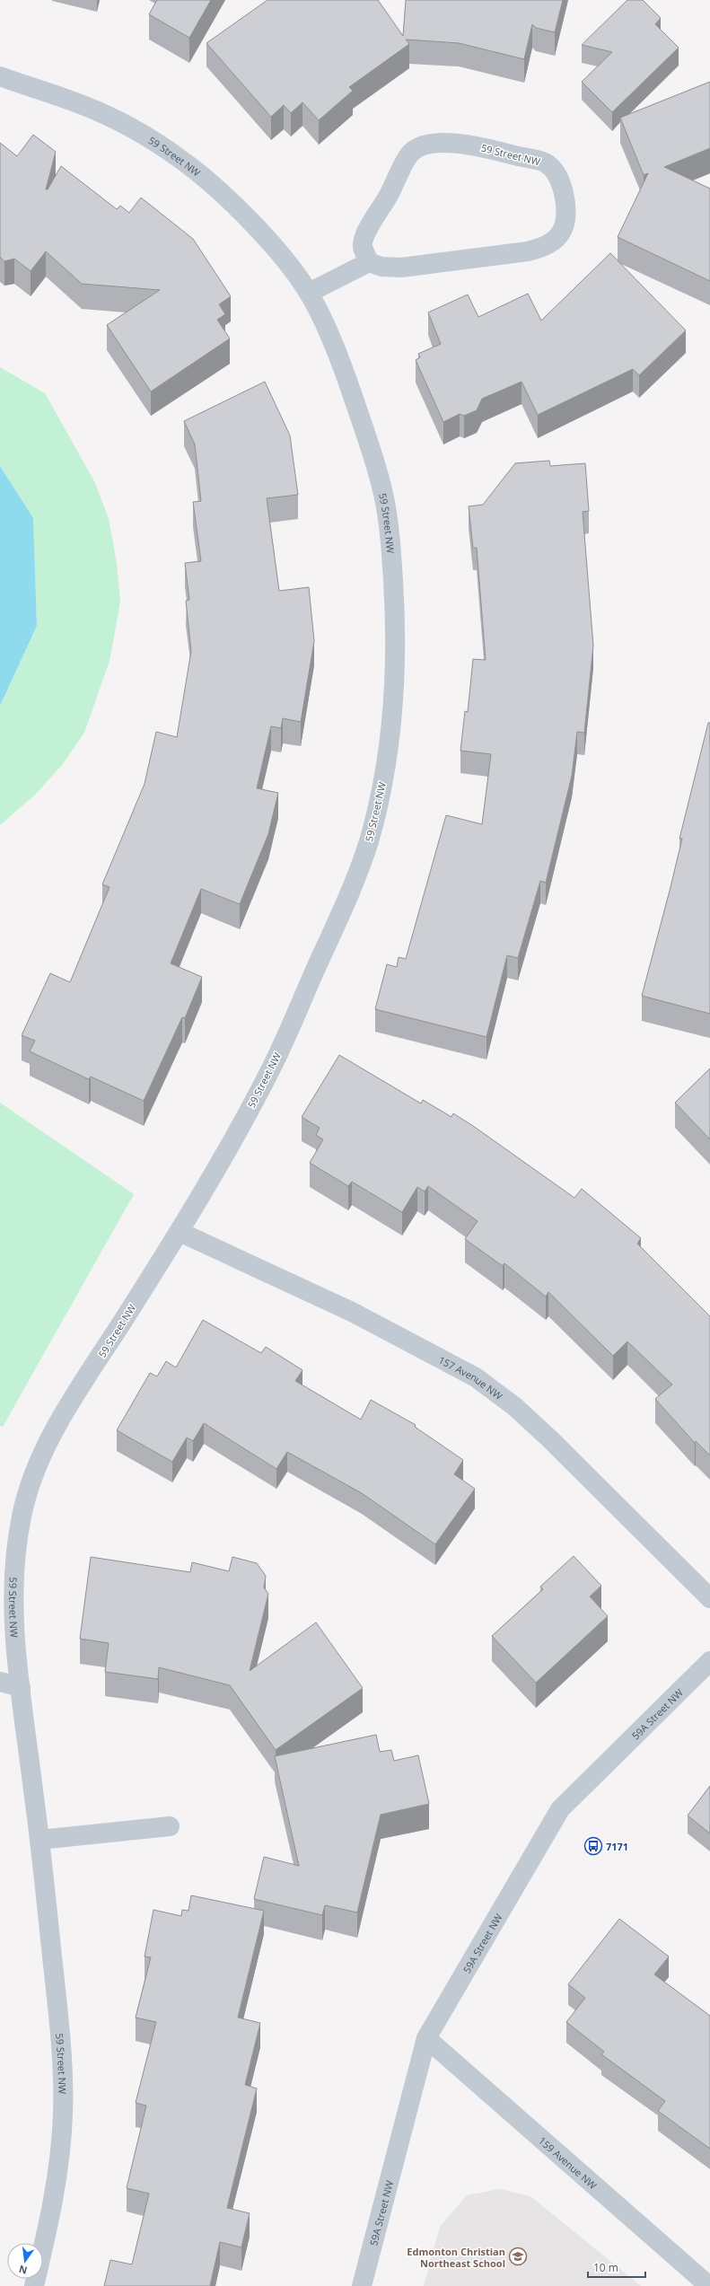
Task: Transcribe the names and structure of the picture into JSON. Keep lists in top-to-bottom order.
{
  "streets": {
    "street": [
      "59 Street NW",
      "157 Avenue NW",
      "59A Street NW",
      "159 Avenue NW"
    ]
  },
  "crossings": [
    ["59 Street NW", "157 Avenue NW"],
    ["59A Street NW", "159 Avenue NW"]
  ],
  "places": {
    "bus stop": ["7171"],
    "school or university": ["Edmonton Christian Northeast School"]
  },
  "scale_bar": "10 m",
  "north": "bottom"
}
